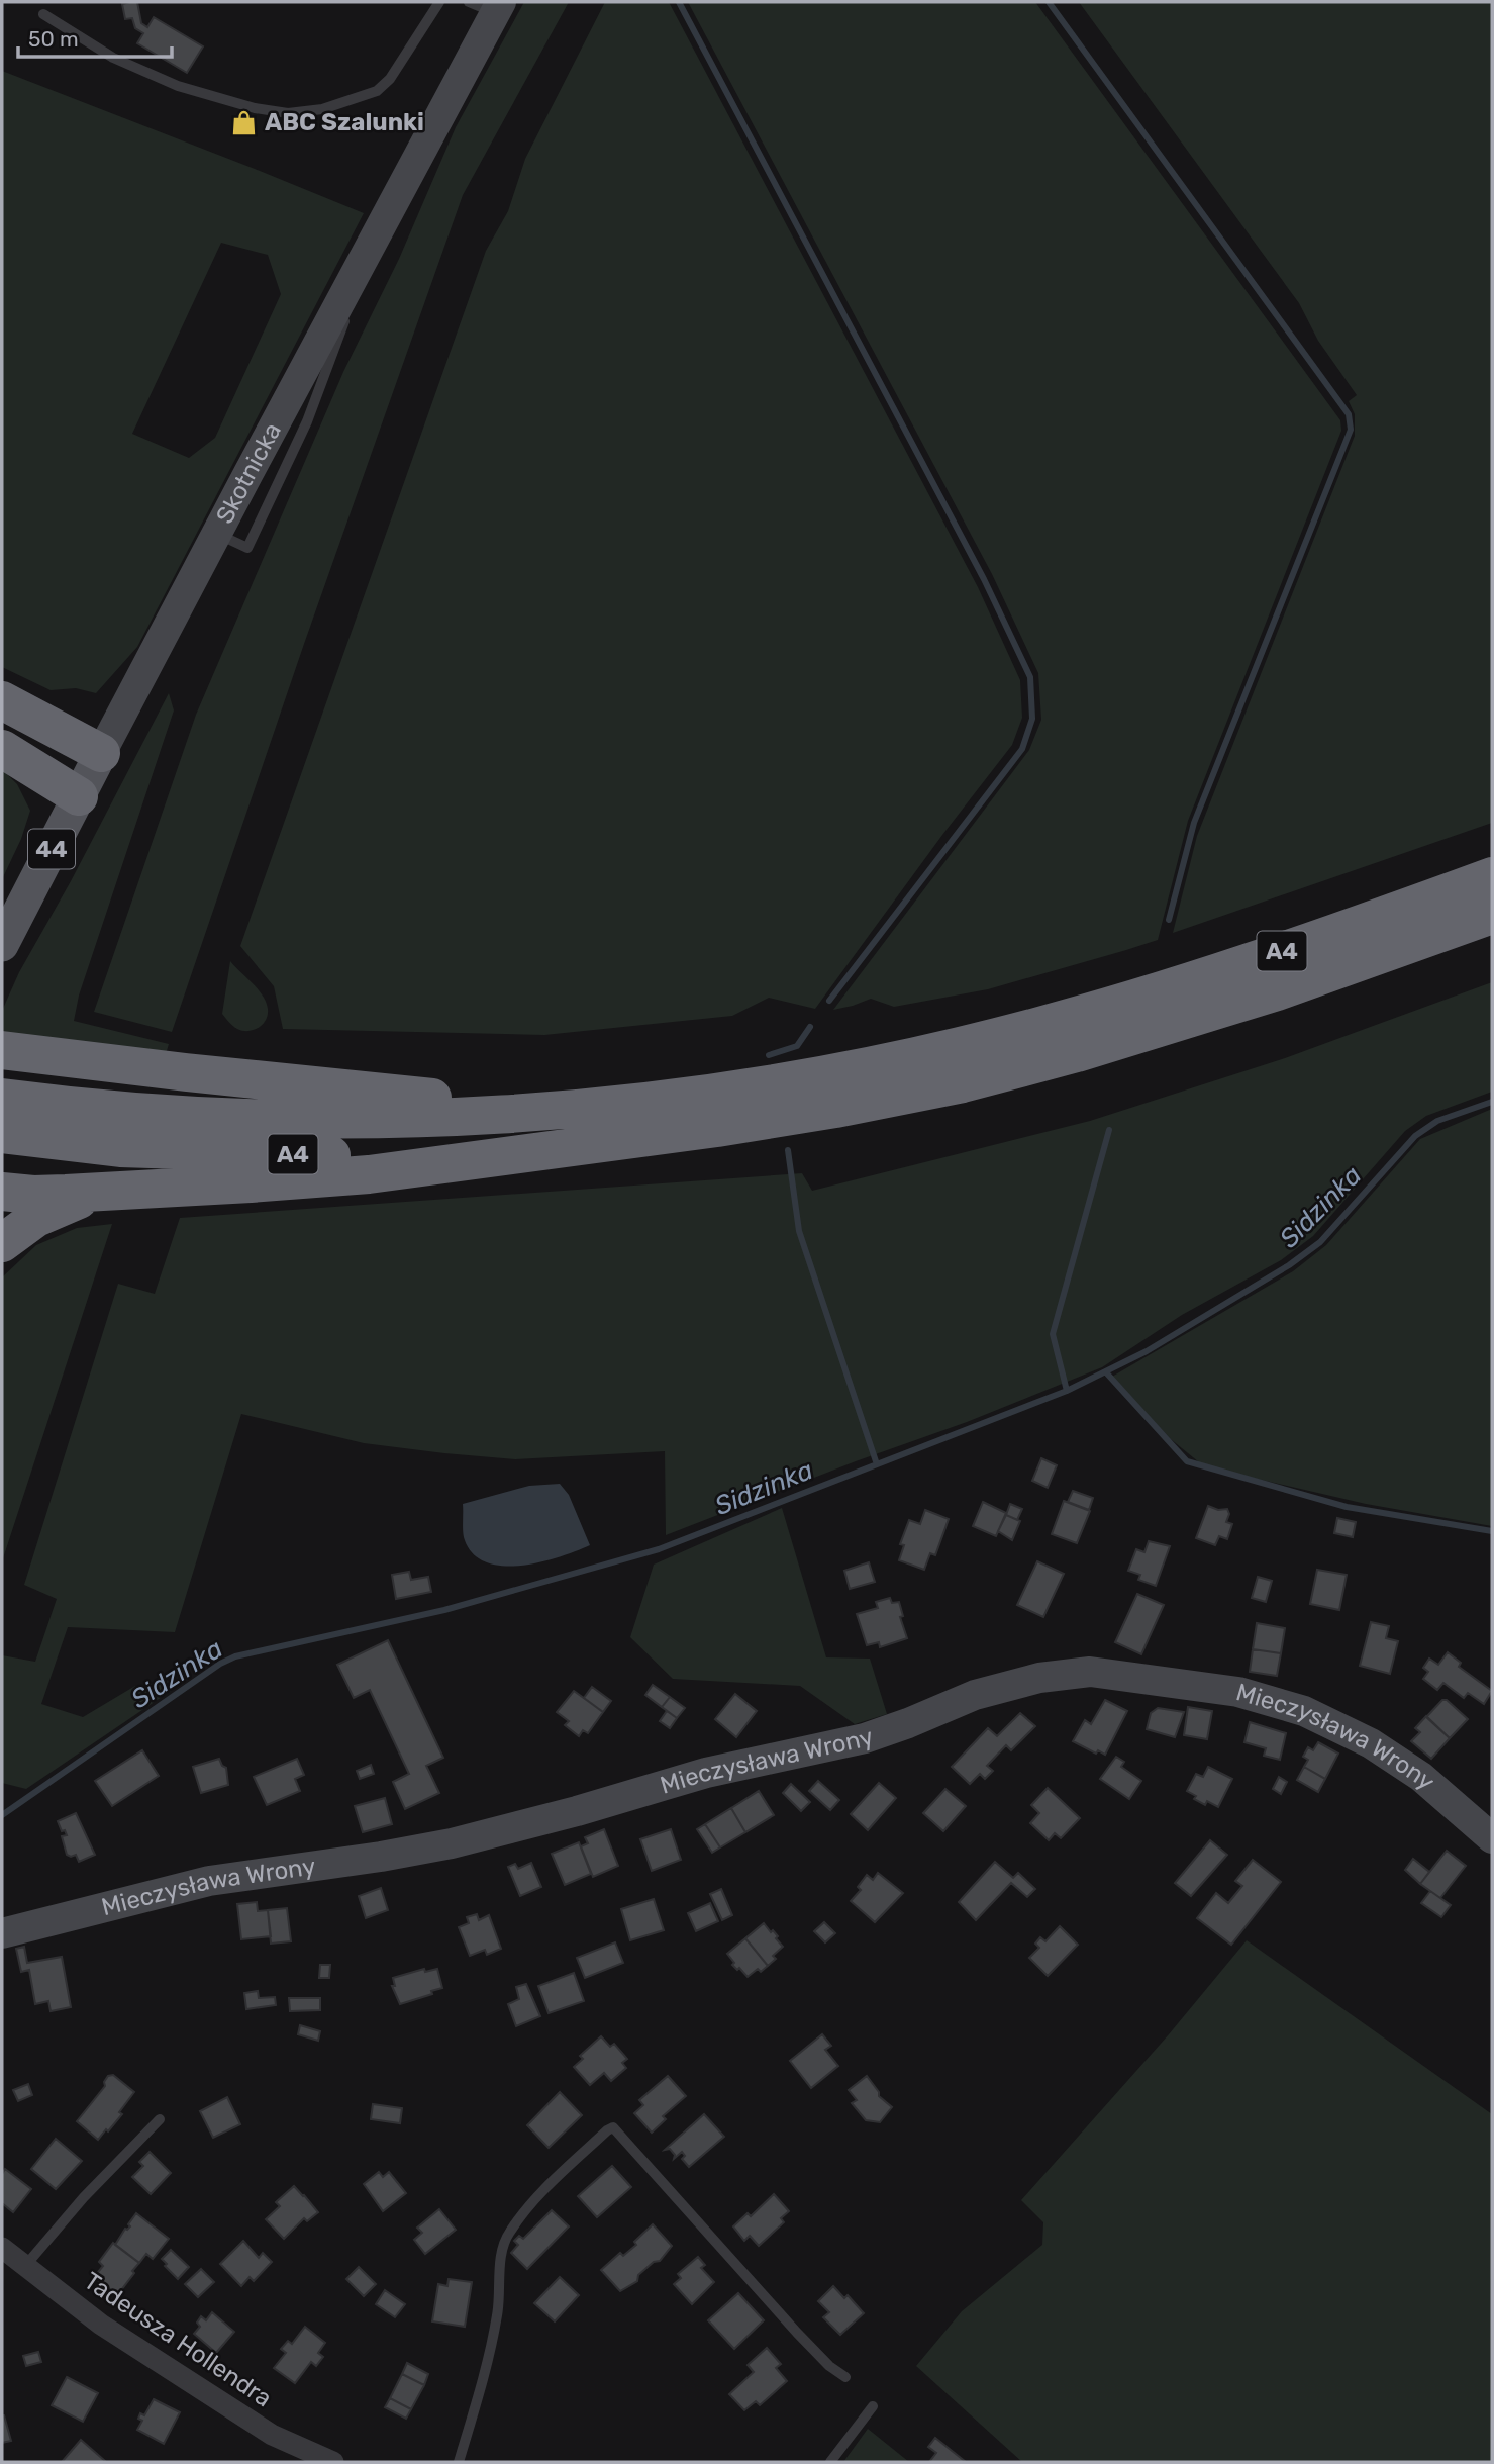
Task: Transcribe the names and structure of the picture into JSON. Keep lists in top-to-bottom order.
{
  "streets": {
    "highway": ["A4"],
    "main road": ["Skotnicka", "44"],
    "street": ["Mieczysława Wrony", "Tadeusza Hollendra"]
  },
  "water": ["Sidzinka"],
  "places": {
    "shop": ["ABC Szalunki"]
  },
  "scale_bar": "50 m"
}
